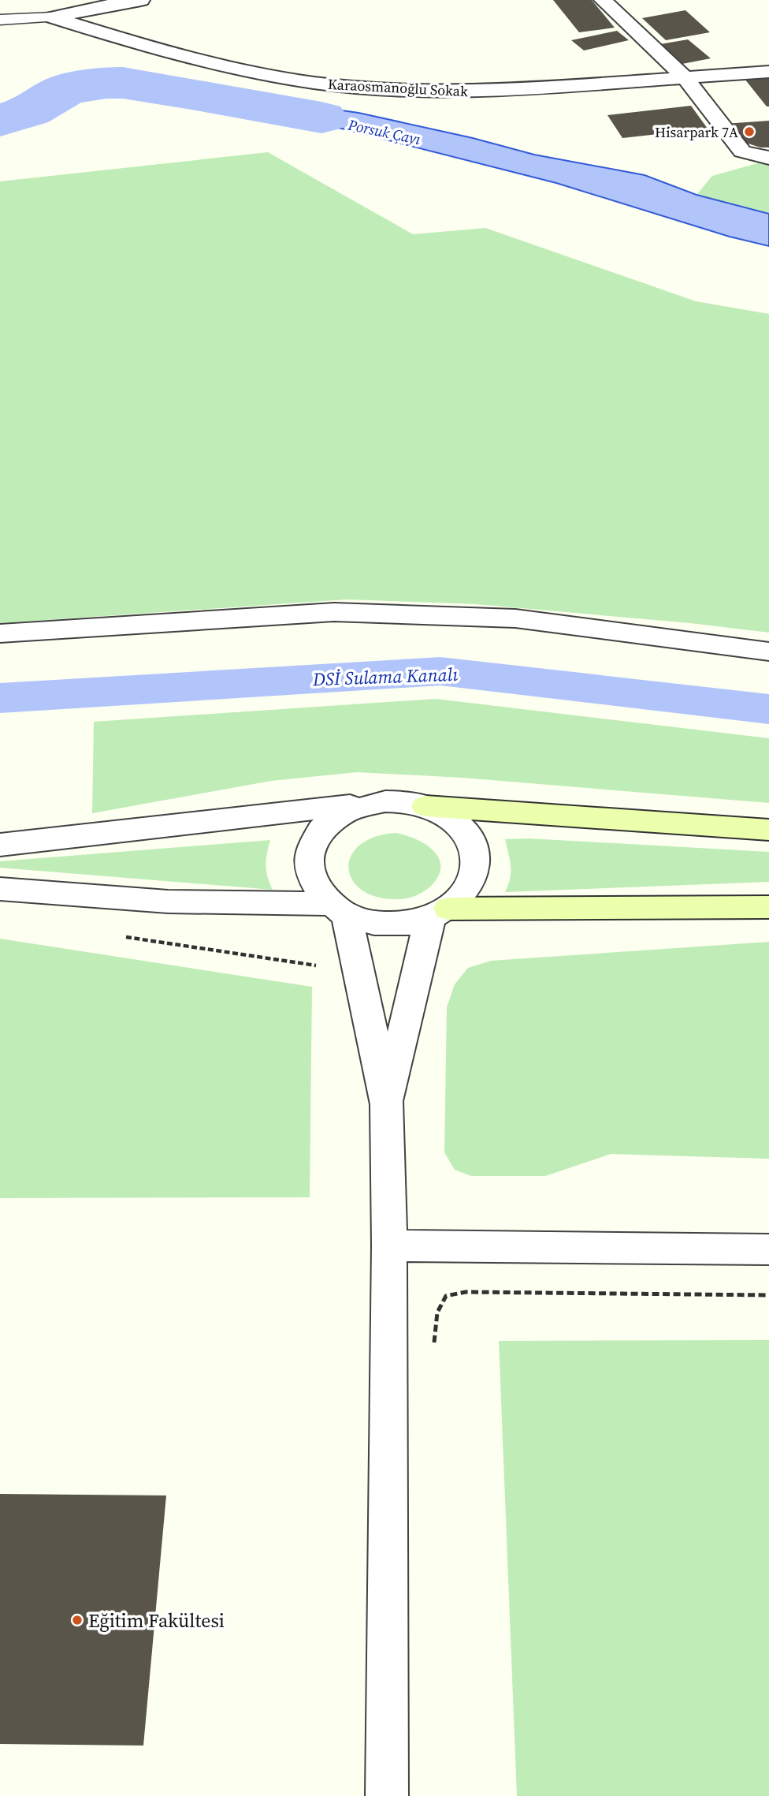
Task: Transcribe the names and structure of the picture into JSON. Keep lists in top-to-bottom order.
{
  "streets": {
    "street": ["Karaosmanoğlu Sokak"]
  },
  "water": ["Porsuk Çayı", "DSİ Sulama Kanalı"],
  "places": ["Hisarpark 7A", "Eğitim Fakültesi"]
}
